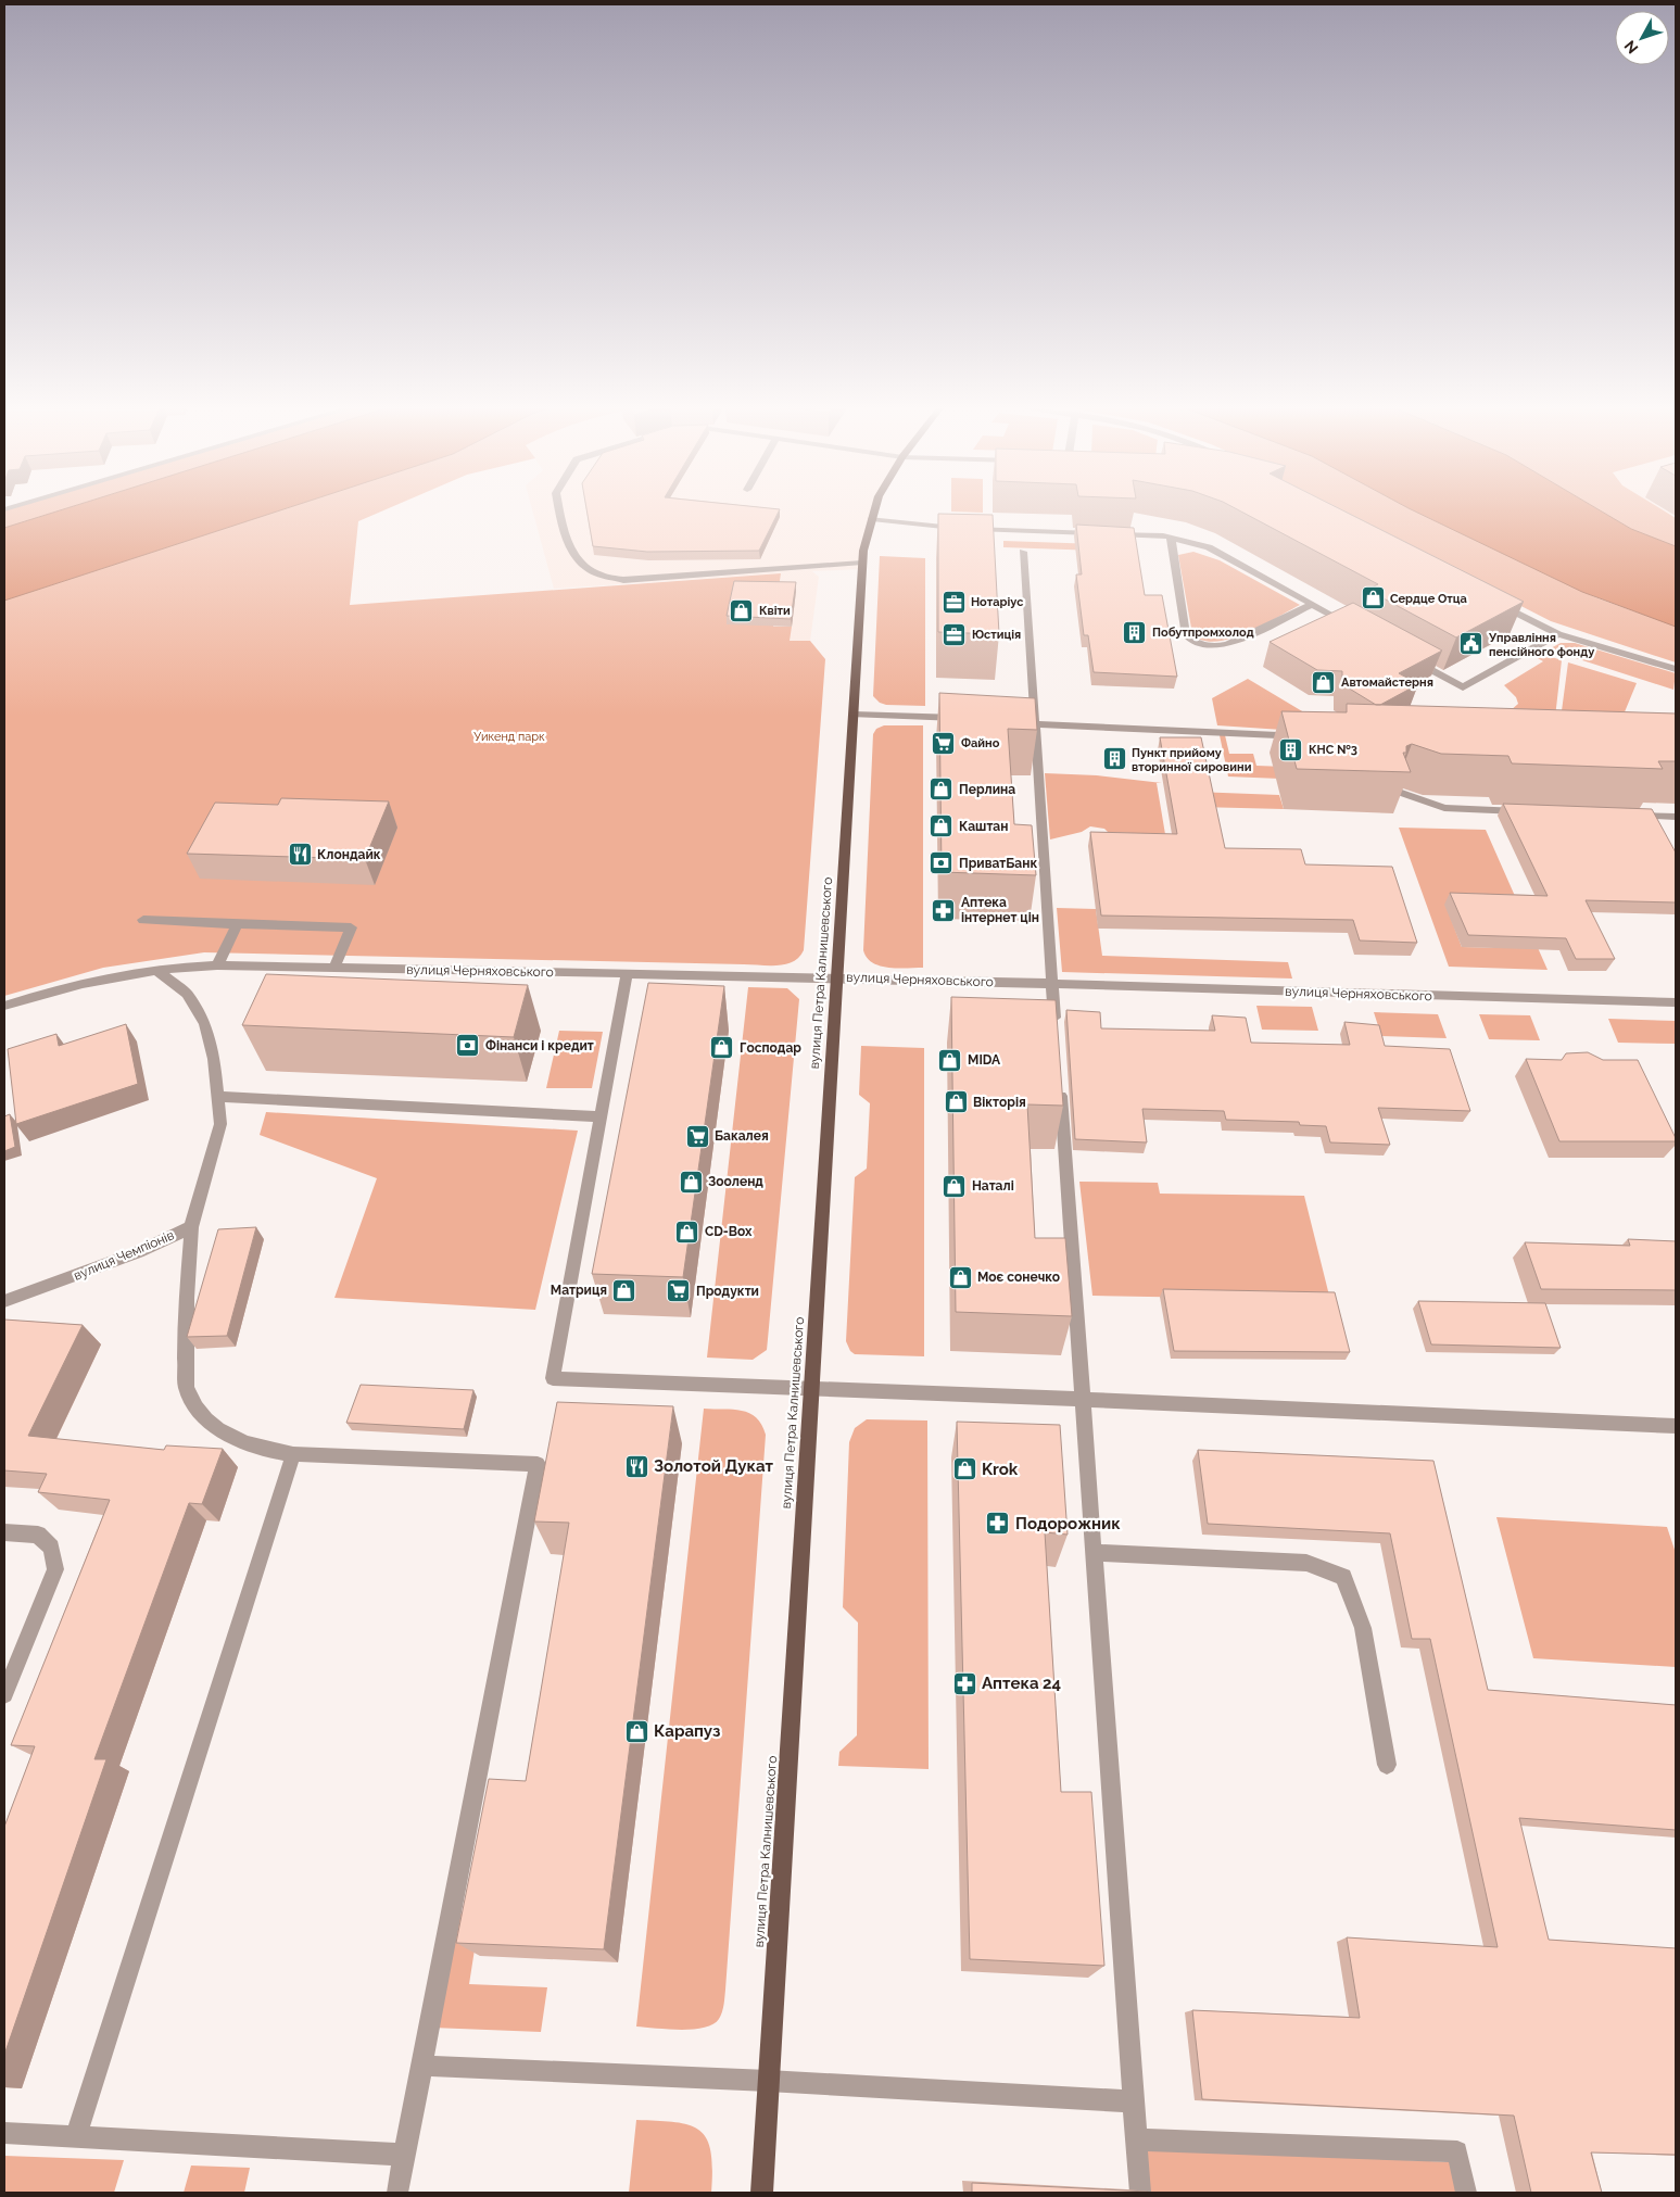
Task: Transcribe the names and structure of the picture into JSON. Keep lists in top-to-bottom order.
{
  "streets": {
    "main road": ["вулиця Петра Калнишевського"],
    "street": ["вулиця Черняховського", "вулиця Чемпіонів"]
  },
  "crossings": [
    ["вулиця Черняховського", "вулиця Петра Калнишевського"],
    ["вулиця Черняховського", "вулиця Чемпіонів"]
  ],
  "parks": ["Уикенд парк"],
  "places": {
    "shop": [
      "Сердце Отца",
      "Квіти",
      "Автомайстерня",
      "Перлина",
      "Каштан",
      "Господар",
      "MIDA",
      "Вікторія",
      "Зооленд",
      "Наталі",
      "CD-Box",
      "Моє сонечко",
      "Матриця",
      "Krok",
      "Карапуз"
    ],
    "office": ["Нотарiус", "Юстиція"],
    "building": ["Побутпромхолод", "КНС №3", "Пункт прийому вторинної сировини"],
    "public building": ["Управління пенсійного фонду"],
    "supermarket": ["Файно", "Бакалея", "Продукти"],
    "restaurant": ["Клондайк", "Золотой Дукат"],
    "bank": ["ПриватБанк", "Фінанси і кредит"],
    "pharmacy": ["Аптека інтернет цін", "Подорожник", "Аптека 24"]
  },
  "north": "bottom left"
}
